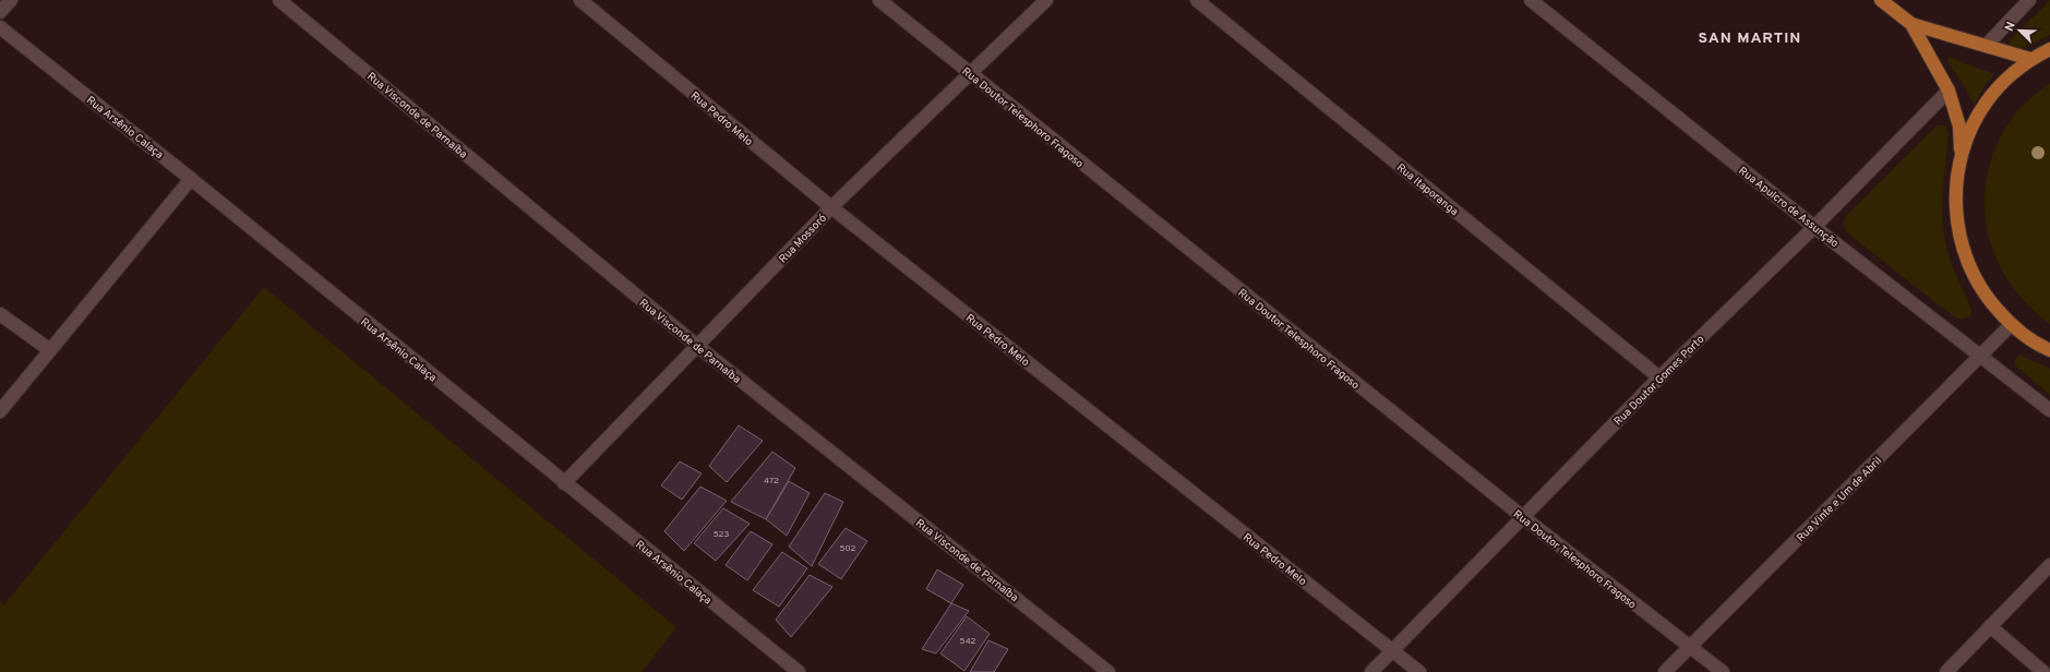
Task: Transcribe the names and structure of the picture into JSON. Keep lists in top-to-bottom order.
{
  "streets": {
    "street": [
      "Rua Visconde de Parnaíba",
      "Rua Doutor Telesphoro Fragoso",
      "Rua Pedro Melo",
      "Rua Arsênio Calaça",
      "Rua Itaporanga",
      "Rua Apulcro de Assunção",
      "Rua Mossoró",
      "Rua Doutor Gomes Porto",
      "Rua Vinte e Um de Abril"
    ]
  },
  "crossings": [
    ["Rua Visconde de Parnaíba", "Rua Mossoró"],
    ["Rua Doutor Telesphoro Fragoso", "Rua Mossoró"],
    ["Rua Doutor Telesphoro Fragoso", "Rua Doutor Gomes Porto"],
    ["Rua Doutor Telesphoro Fragoso", "Rua Vinte e Um de Abril"],
    ["Rua Pedro Melo", "Rua Mossoró"],
    ["Rua Pedro Melo", "Rua Doutor Gomes Porto"],
    ["Rua Arsênio Calaça", "Rua Mossoró"],
    ["Rua Itaporanga", "Rua Doutor Gomes Porto"],
    ["Rua Apulcro de Assunção", "Rua Doutor Gomes Porto"],
    ["Rua Apulcro de Assunção", "Rua Vinte e Um de Abril"]
  ],
  "districts": ["SAN MARTIN"],
  "house_numbers": [
    "472",
    "523",
    "502",
    "542"
  ],
  "north": "top left"
}
